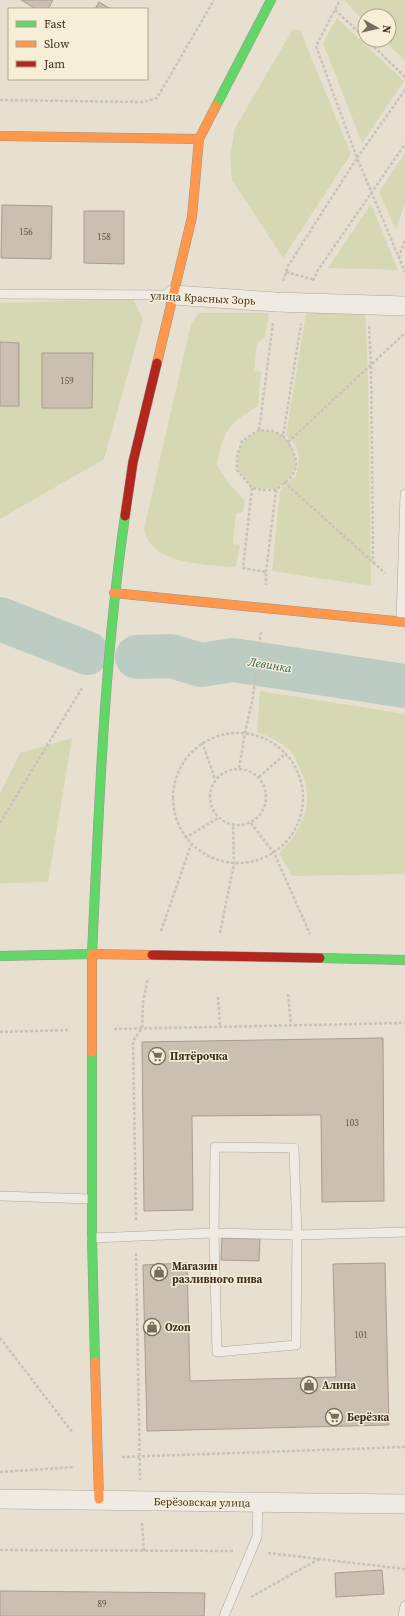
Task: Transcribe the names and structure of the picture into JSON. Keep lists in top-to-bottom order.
{
  "streets": {
    "street": ["улица Красных Зорь", "Берёзовская улица"]
  },
  "water": ["Левинка"],
  "places": {
    "supermarket": ["Пятёрочка", "Берёзка"],
    "shop": ["Магазин разливного пива", "Ozon", "Алина"]
  },
  "house_numbers": [
    "156",
    "158",
    "159",
    "103",
    "101",
    "89"
  ],
  "legend": ["Fast", "Slow", "Jam"],
  "north": "right"
}
